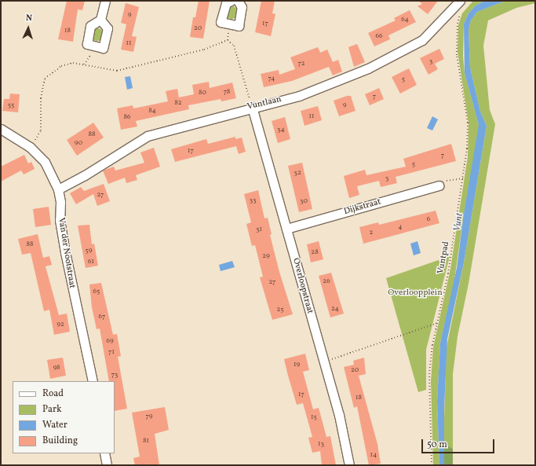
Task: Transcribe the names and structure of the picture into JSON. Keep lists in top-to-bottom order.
{
  "streets": {
    "street": [
      "Vuntlaan",
      "Dijkstraat",
      "Van der Nootstraat",
      "Overloopstraat"
    ],
    "path": ["Vuntpad"]
  },
  "crossings": [
    ["Vuntlaan", "Van der Nootstraat"],
    ["Vuntlaan", "Overloopstraat"],
    ["Dijkstraat", "Overloopstraat"]
  ],
  "water": ["Vunt"],
  "parks": ["Overloopplein"],
  "house_numbers": [
    "9",
    "64",
    "17",
    "20",
    "18",
    "66",
    "11",
    "3",
    "72",
    "74",
    "5",
    "78",
    "80",
    "7",
    "82",
    "55",
    "9",
    "84",
    "11",
    "86",
    "34",
    "88",
    "90",
    "17",
    "7",
    "5",
    "32",
    "3",
    "27",
    "33",
    "30",
    "6",
    "4",
    "31",
    "2",
    "88",
    "59",
    "28",
    "29",
    "61",
    "26",
    "27",
    "65",
    "24",
    "25",
    "67",
    "92",
    "69",
    "71",
    "19",
    "98",
    "20",
    "73",
    "17",
    "18",
    "79",
    "15",
    "81",
    "13",
    "14"
  ],
  "legend": [
    "Road",
    "Park",
    "Water",
    "Building"
  ],
  "scale_bar": "50 m",
  "north": "top"
}
